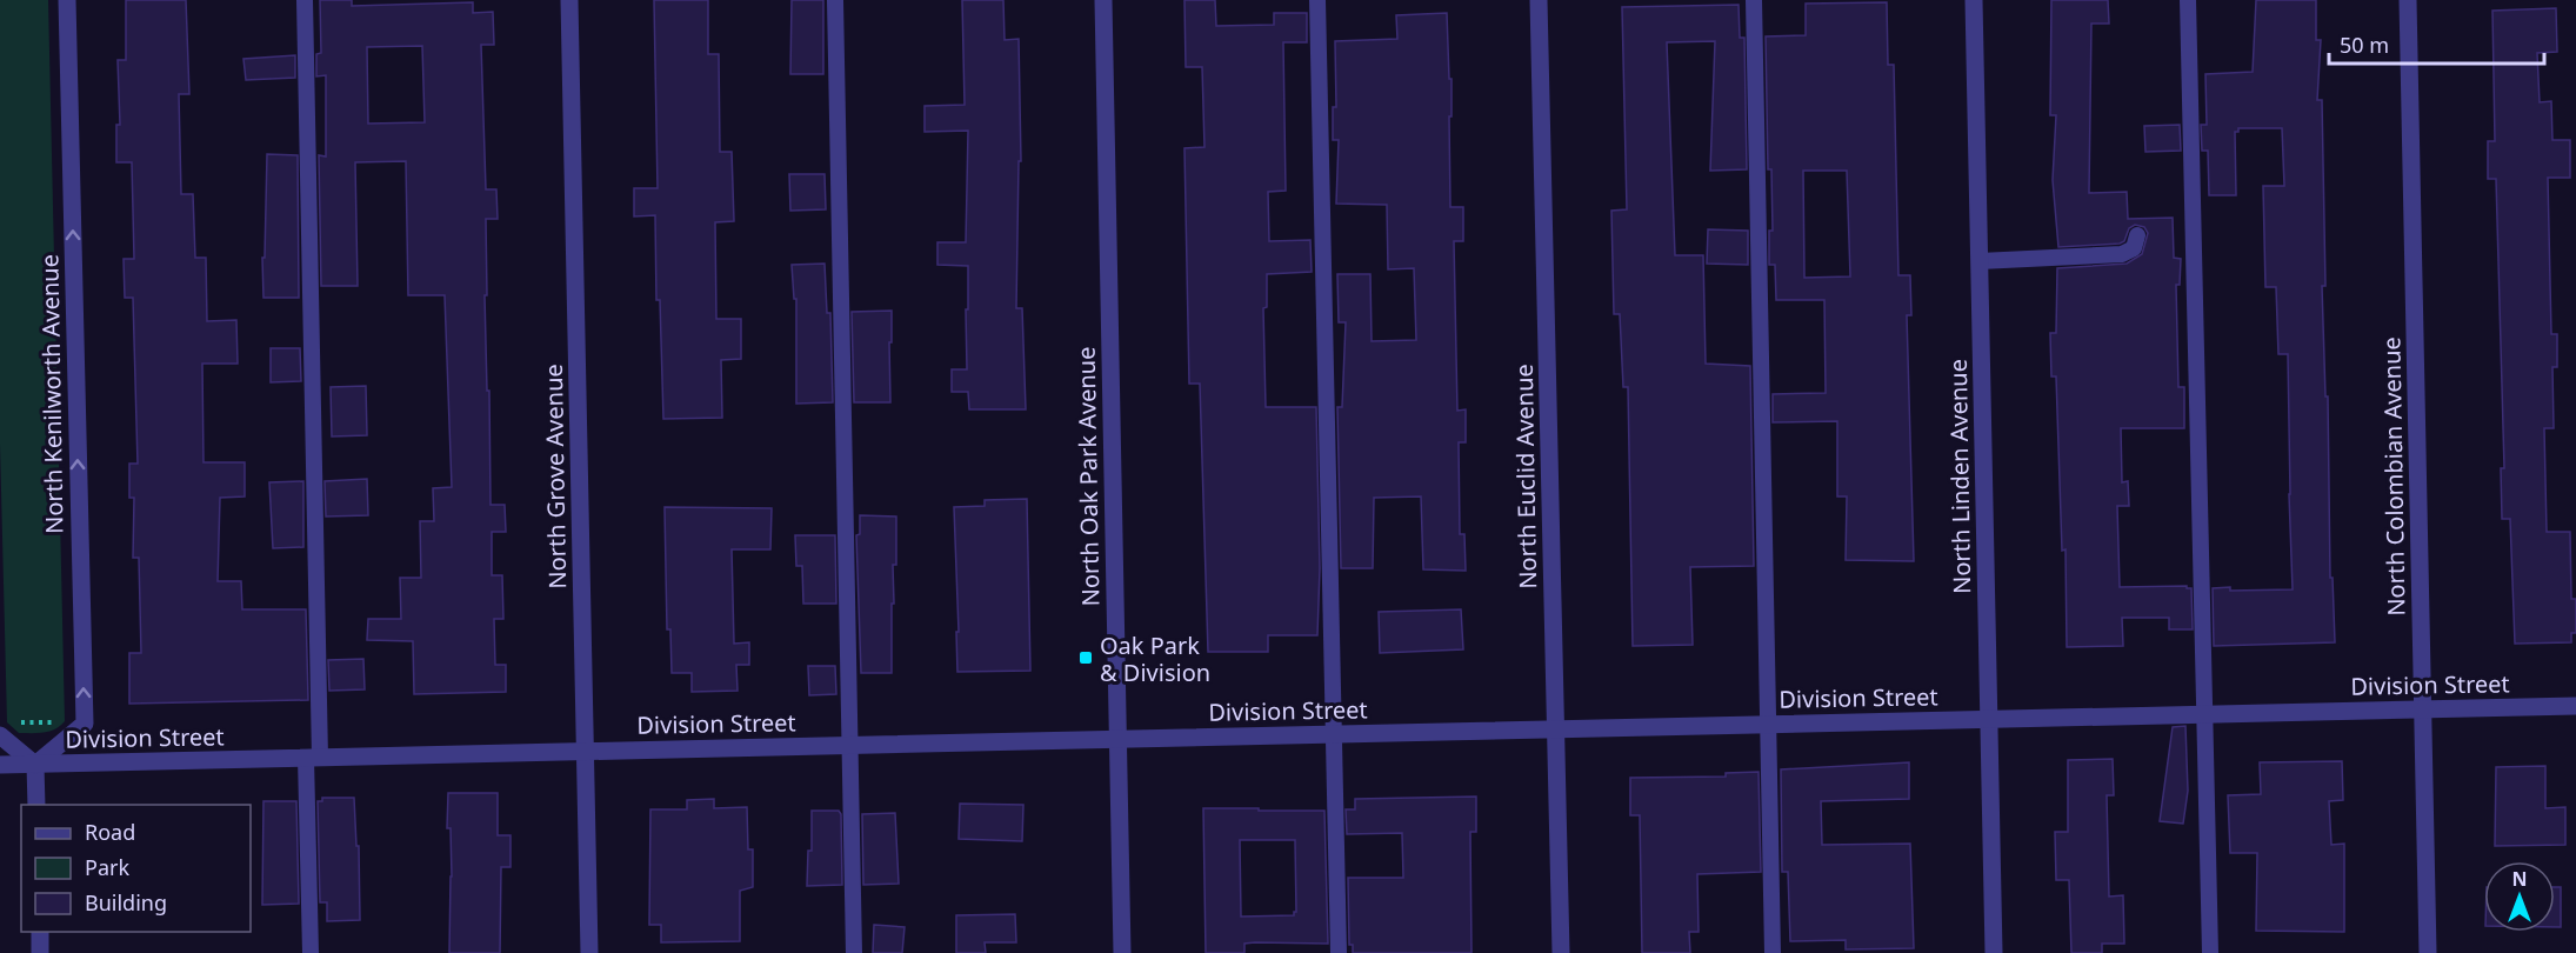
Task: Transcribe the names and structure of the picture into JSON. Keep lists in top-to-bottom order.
{
  "streets": {
    "street": [
      "North Kenilworth Avenue",
      "North Grove Avenue",
      "North Oak Park Avenue",
      "North Euclid Avenue",
      "North Linden Avenue",
      "North Colombian Avenue",
      "Division Street"
    ]
  },
  "crossings": [
    ["North Kenilworth Avenue", "Division Street"],
    ["North Grove Avenue", "Division Street"],
    ["North Oak Park Avenue", "Division Street"],
    ["North Euclid Avenue", "Division Street"],
    ["North Linden Avenue", "Division Street"],
    ["North Colombian Avenue", "Division Street"]
  ],
  "one_way": ["North Kenilworth Avenue"],
  "places": {
    "transit": ["Oak Park & Division"]
  },
  "legend": ["Road", "Park", "Building"],
  "scale_bar": "50 m",
  "north": "top"
}
